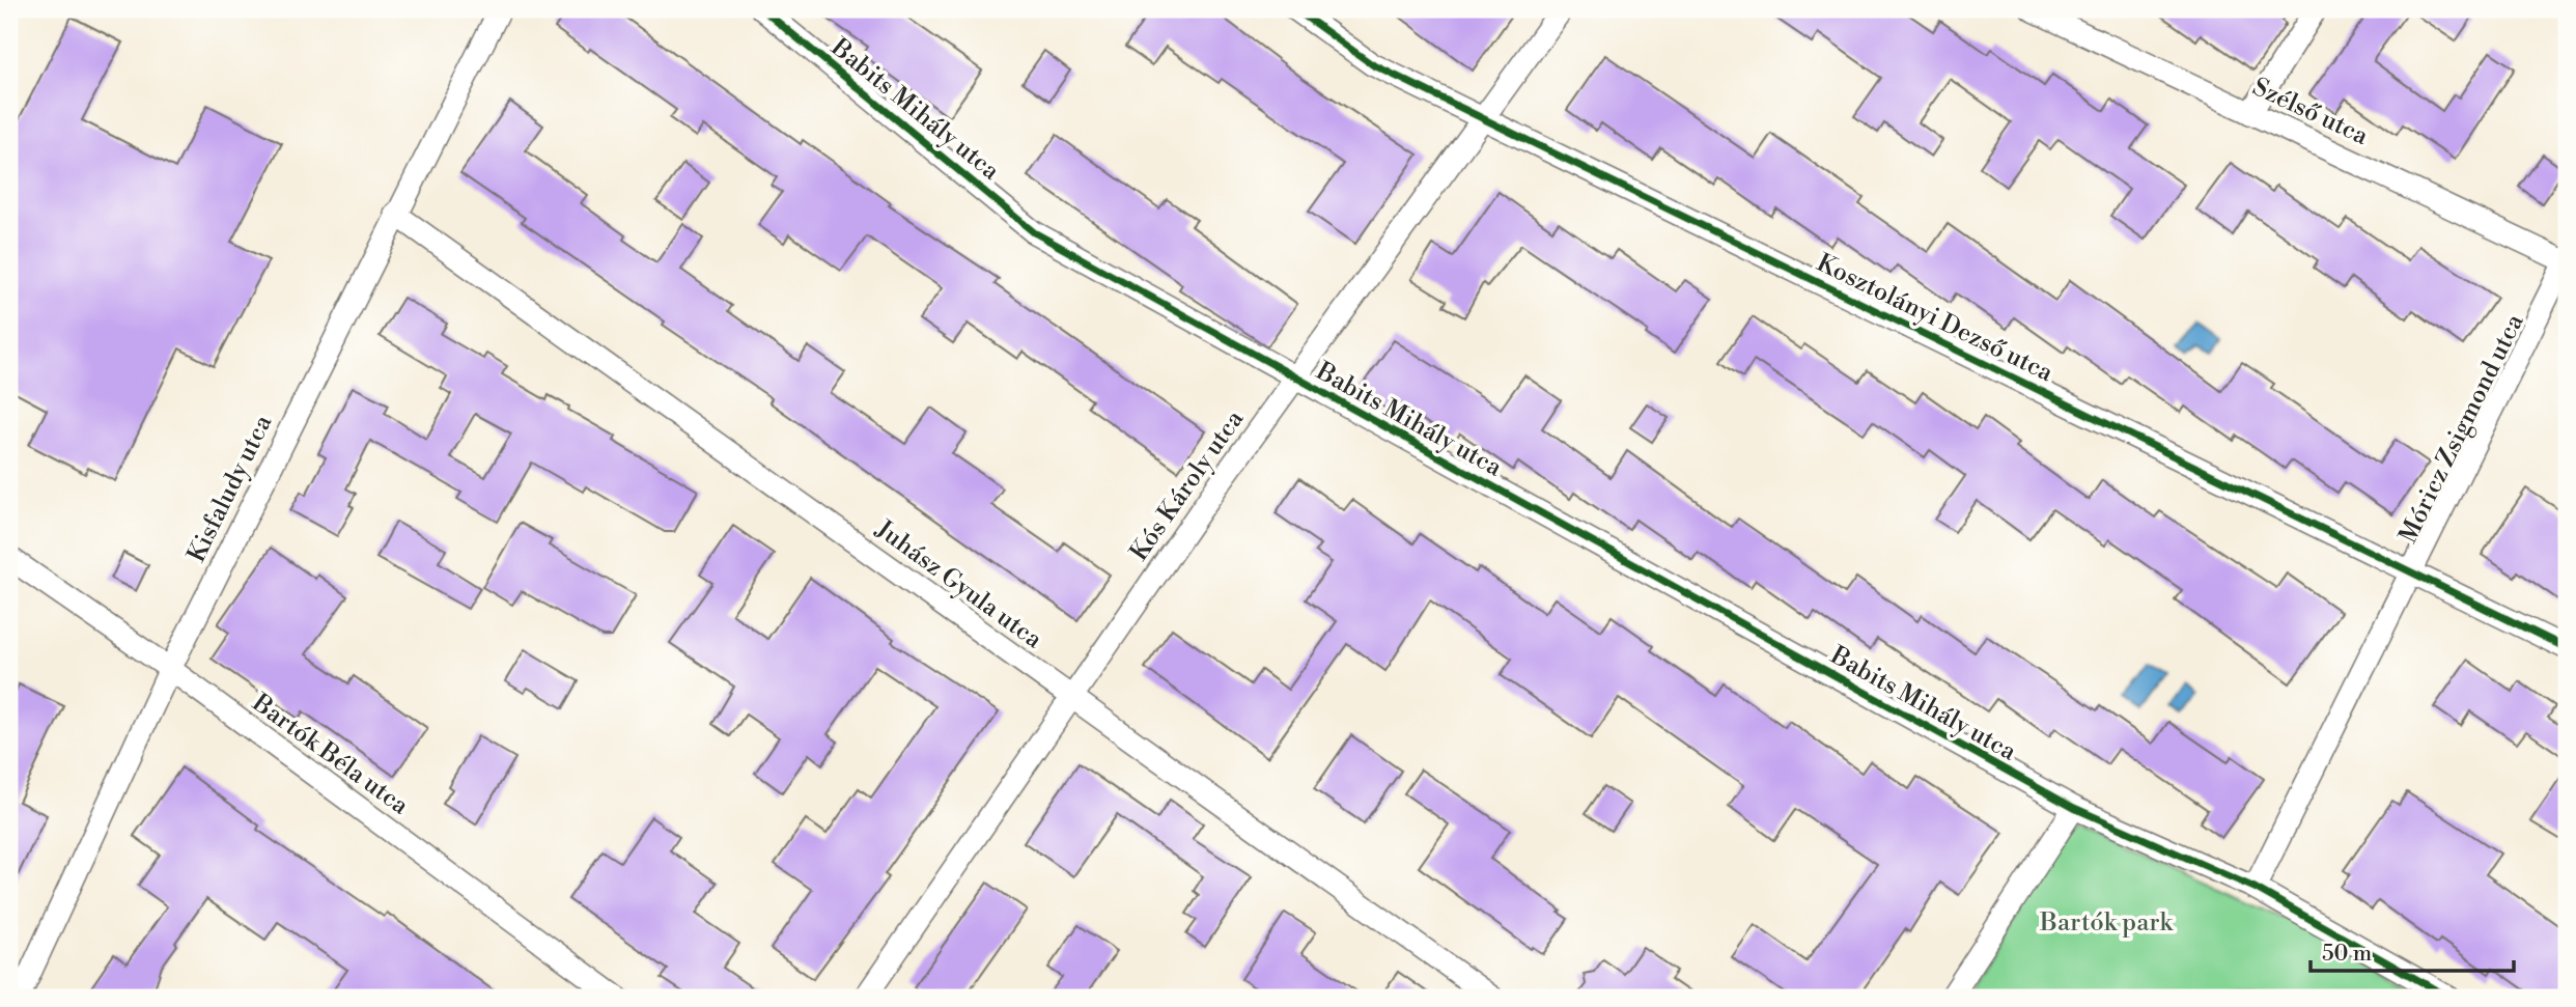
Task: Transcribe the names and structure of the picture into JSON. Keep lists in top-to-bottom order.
{
  "streets": {
    "street": [
      "Babits Mihály utca",
      "Szélső utca",
      "Kosztolányi Dezső utca",
      "Móricz Zsigmond utca",
      "Kós Károly utca",
      "Kisfaludy utca",
      "Juhász Gyula utca",
      "Bartók Béla utca"
    ]
  },
  "crossings": [
    ["Babits Mihály utca", "Móricz Zsigmond utca"],
    ["Babits Mihály utca", "Kós Károly utca"],
    ["Szélső utca", "Móricz Zsigmond utca"],
    ["Kosztolányi Dezső utca", "Móricz Zsigmond utca"],
    ["Kosztolányi Dezső utca", "Kós Károly utca"],
    ["Kós Károly utca", "Juhász Gyula utca"],
    ["Kisfaludy utca", "Juhász Gyula utca"],
    ["Kisfaludy utca", "Bartók Béla utca"]
  ],
  "parks": ["Bartók park"],
  "scale_bar": "50 m"
}
